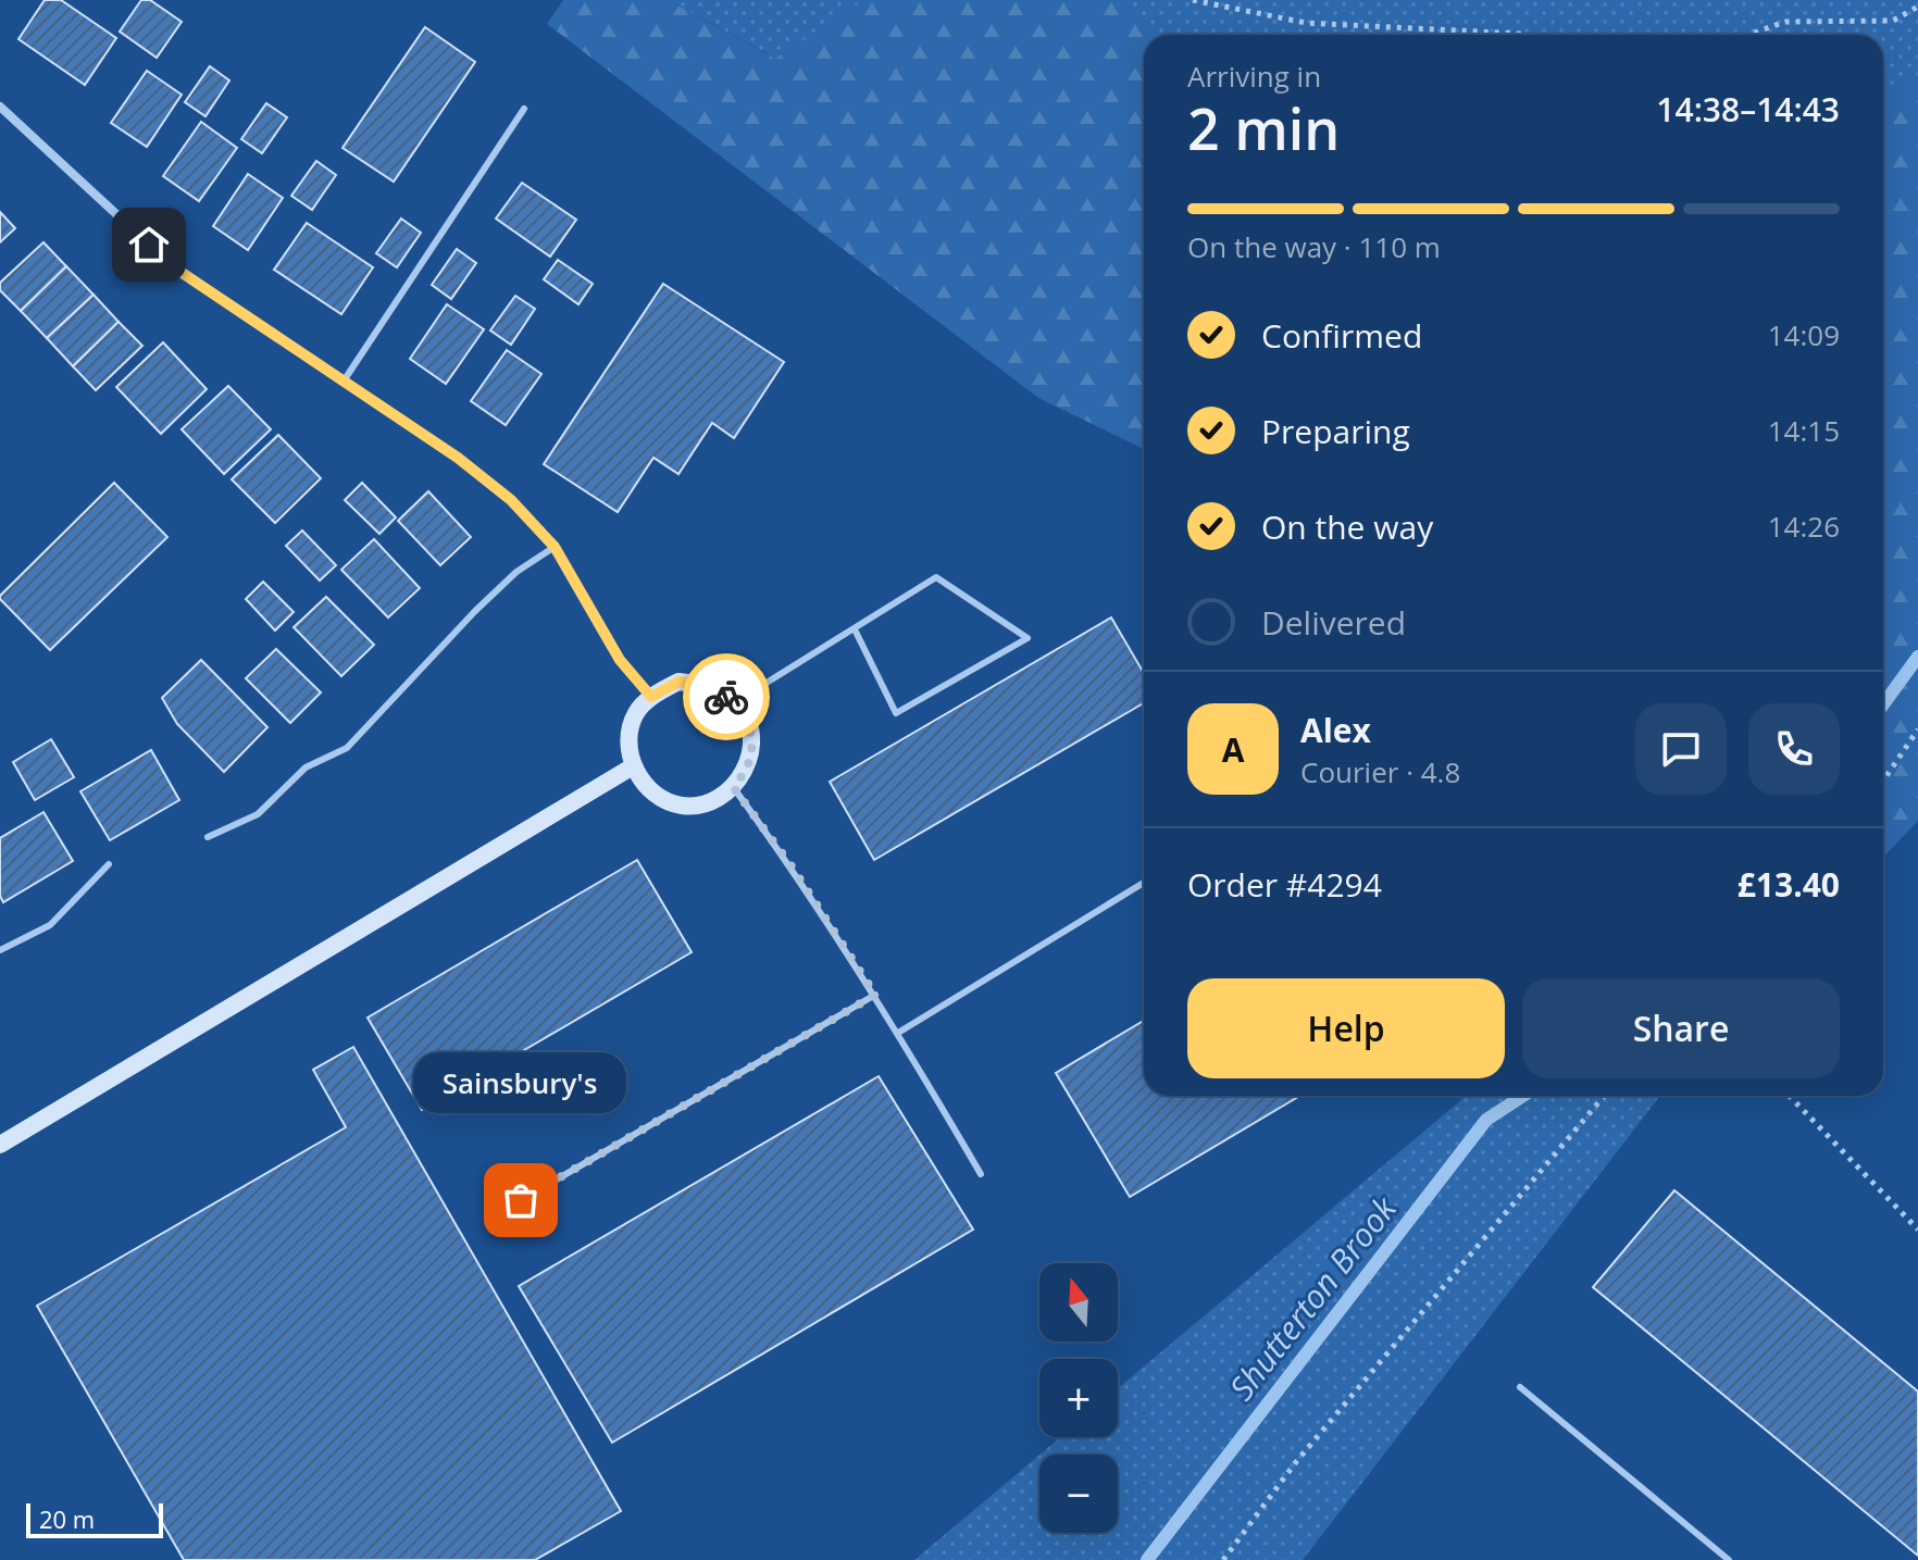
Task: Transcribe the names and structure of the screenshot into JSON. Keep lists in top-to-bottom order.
{
  "water": ["Shutterton Brook"],
  "places": ["Sainsbury's"],
  "scale_bar": "20 m",
  "north": "top",
  "page": {
    "heading": ["2 min", "Arriving in", "14:38–14:43"],
    "panel": [
      "Alex",
      "Courier · 4.8",
      "Order #4294",
      "£13.40"
    ],
    "bar": "On the way · 110 m",
    "list": [
      ["Confirmed", "14:09"],
      ["Preparing", "14:15"],
      ["On the way", "14:26"],
      "Delivered"
    ],
    "round": "A",
    "buttons": ["Help", "Share"],
    "bubble": "Sainsbury's",
    "map_buttons": ["+", "−"],
    "scale": "20 m"
  }
}
